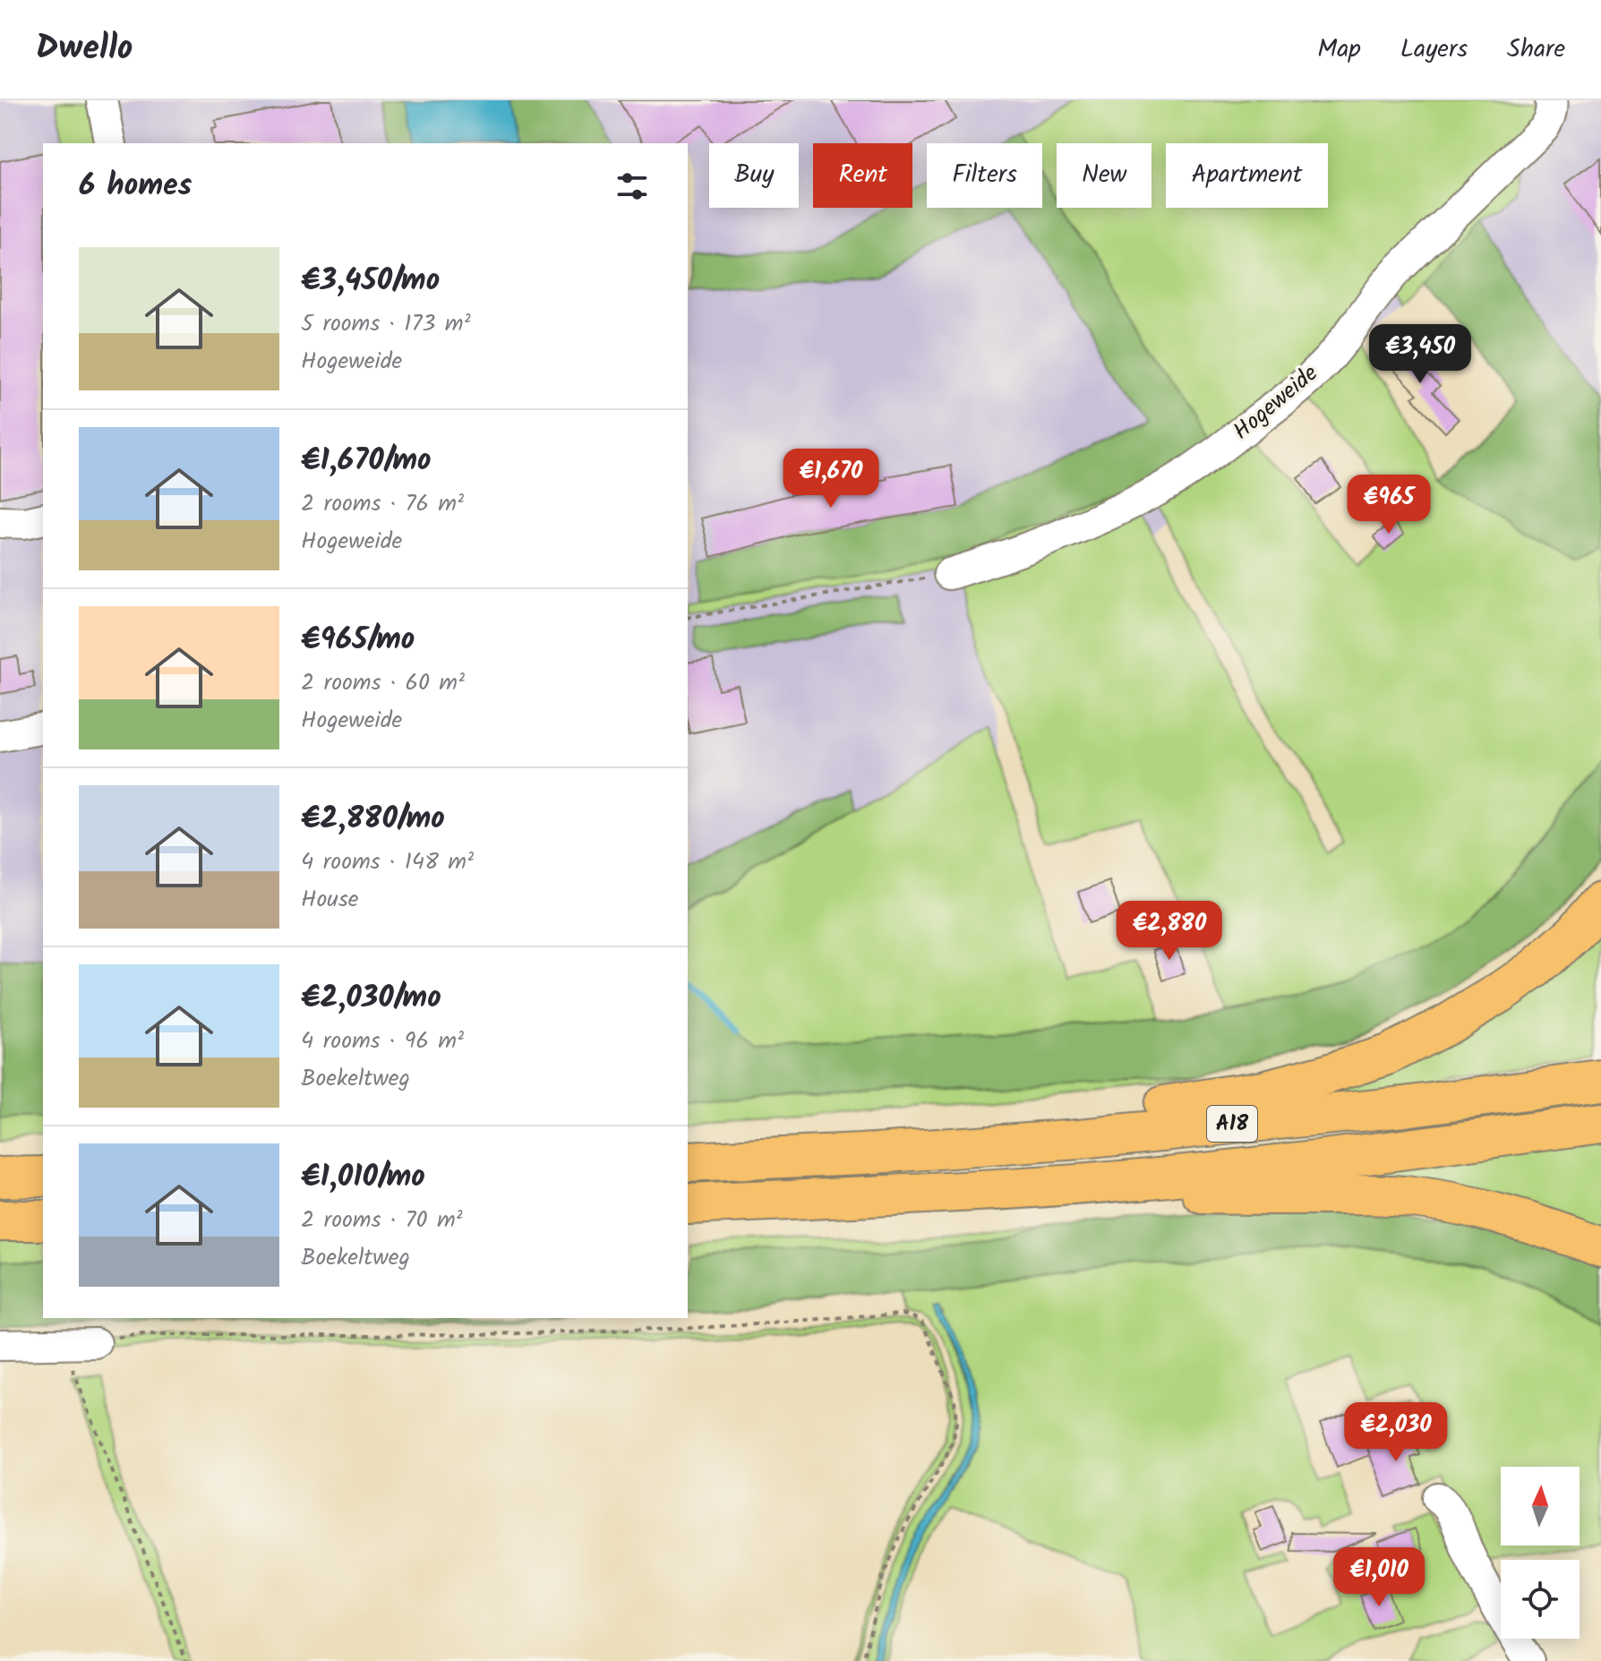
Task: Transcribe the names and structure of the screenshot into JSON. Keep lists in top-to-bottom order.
{
  "streets": {
    "highway": ["A18"],
    "street": ["Hogeweide"]
  },
  "north": "top",
  "page": {
    "header": "Dwello",
    "nav": ["Map", "Layers", "Share"],
    "chip": [
      "Buy",
      "Rent",
      "Filters",
      "New",
      "Apartment"
    ],
    "heading": "6 homes",
    "list": [
      {
        "name": "€3,450/mo",
        "note": "5 rooms · 173 m² · Hogeweide"
      },
      {
        "name": "€1,670/mo",
        "note": "2 rooms · 76 m² · Hogeweide"
      },
      {
        "name": "€965/mo",
        "note": "2 rooms · 60 m² · Hogeweide"
      },
      {
        "name": "€2,880/mo",
        "note": "4 rooms · 148 m² · House"
      },
      {
        "name": "€2,030/mo",
        "note": "4 rooms · 96 m² · Boekeltweg"
      },
      {
        "name": "€1,010/mo",
        "note": "2 rooms · 70 m² · Boekeltweg"
      }
    ],
    "price": [
      "€3,450",
      "€1,670",
      "€965",
      "€2,880",
      "€2,030",
      "€1,010"
    ]
  }
}
